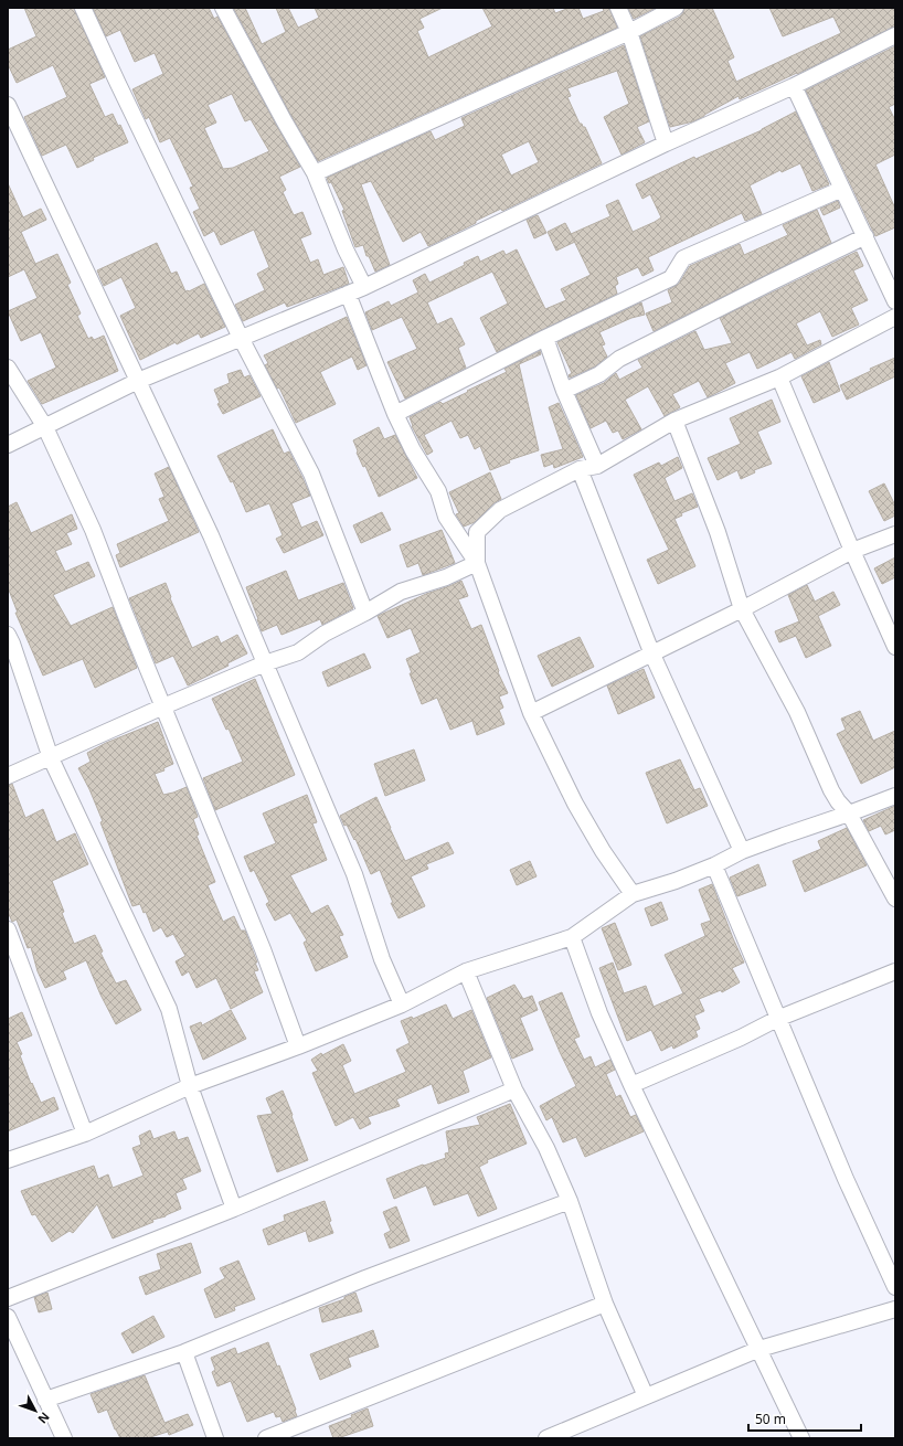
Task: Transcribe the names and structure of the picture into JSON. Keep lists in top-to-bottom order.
{
  "scale_bar": "50 m",
  "north": "bottom right"
}
